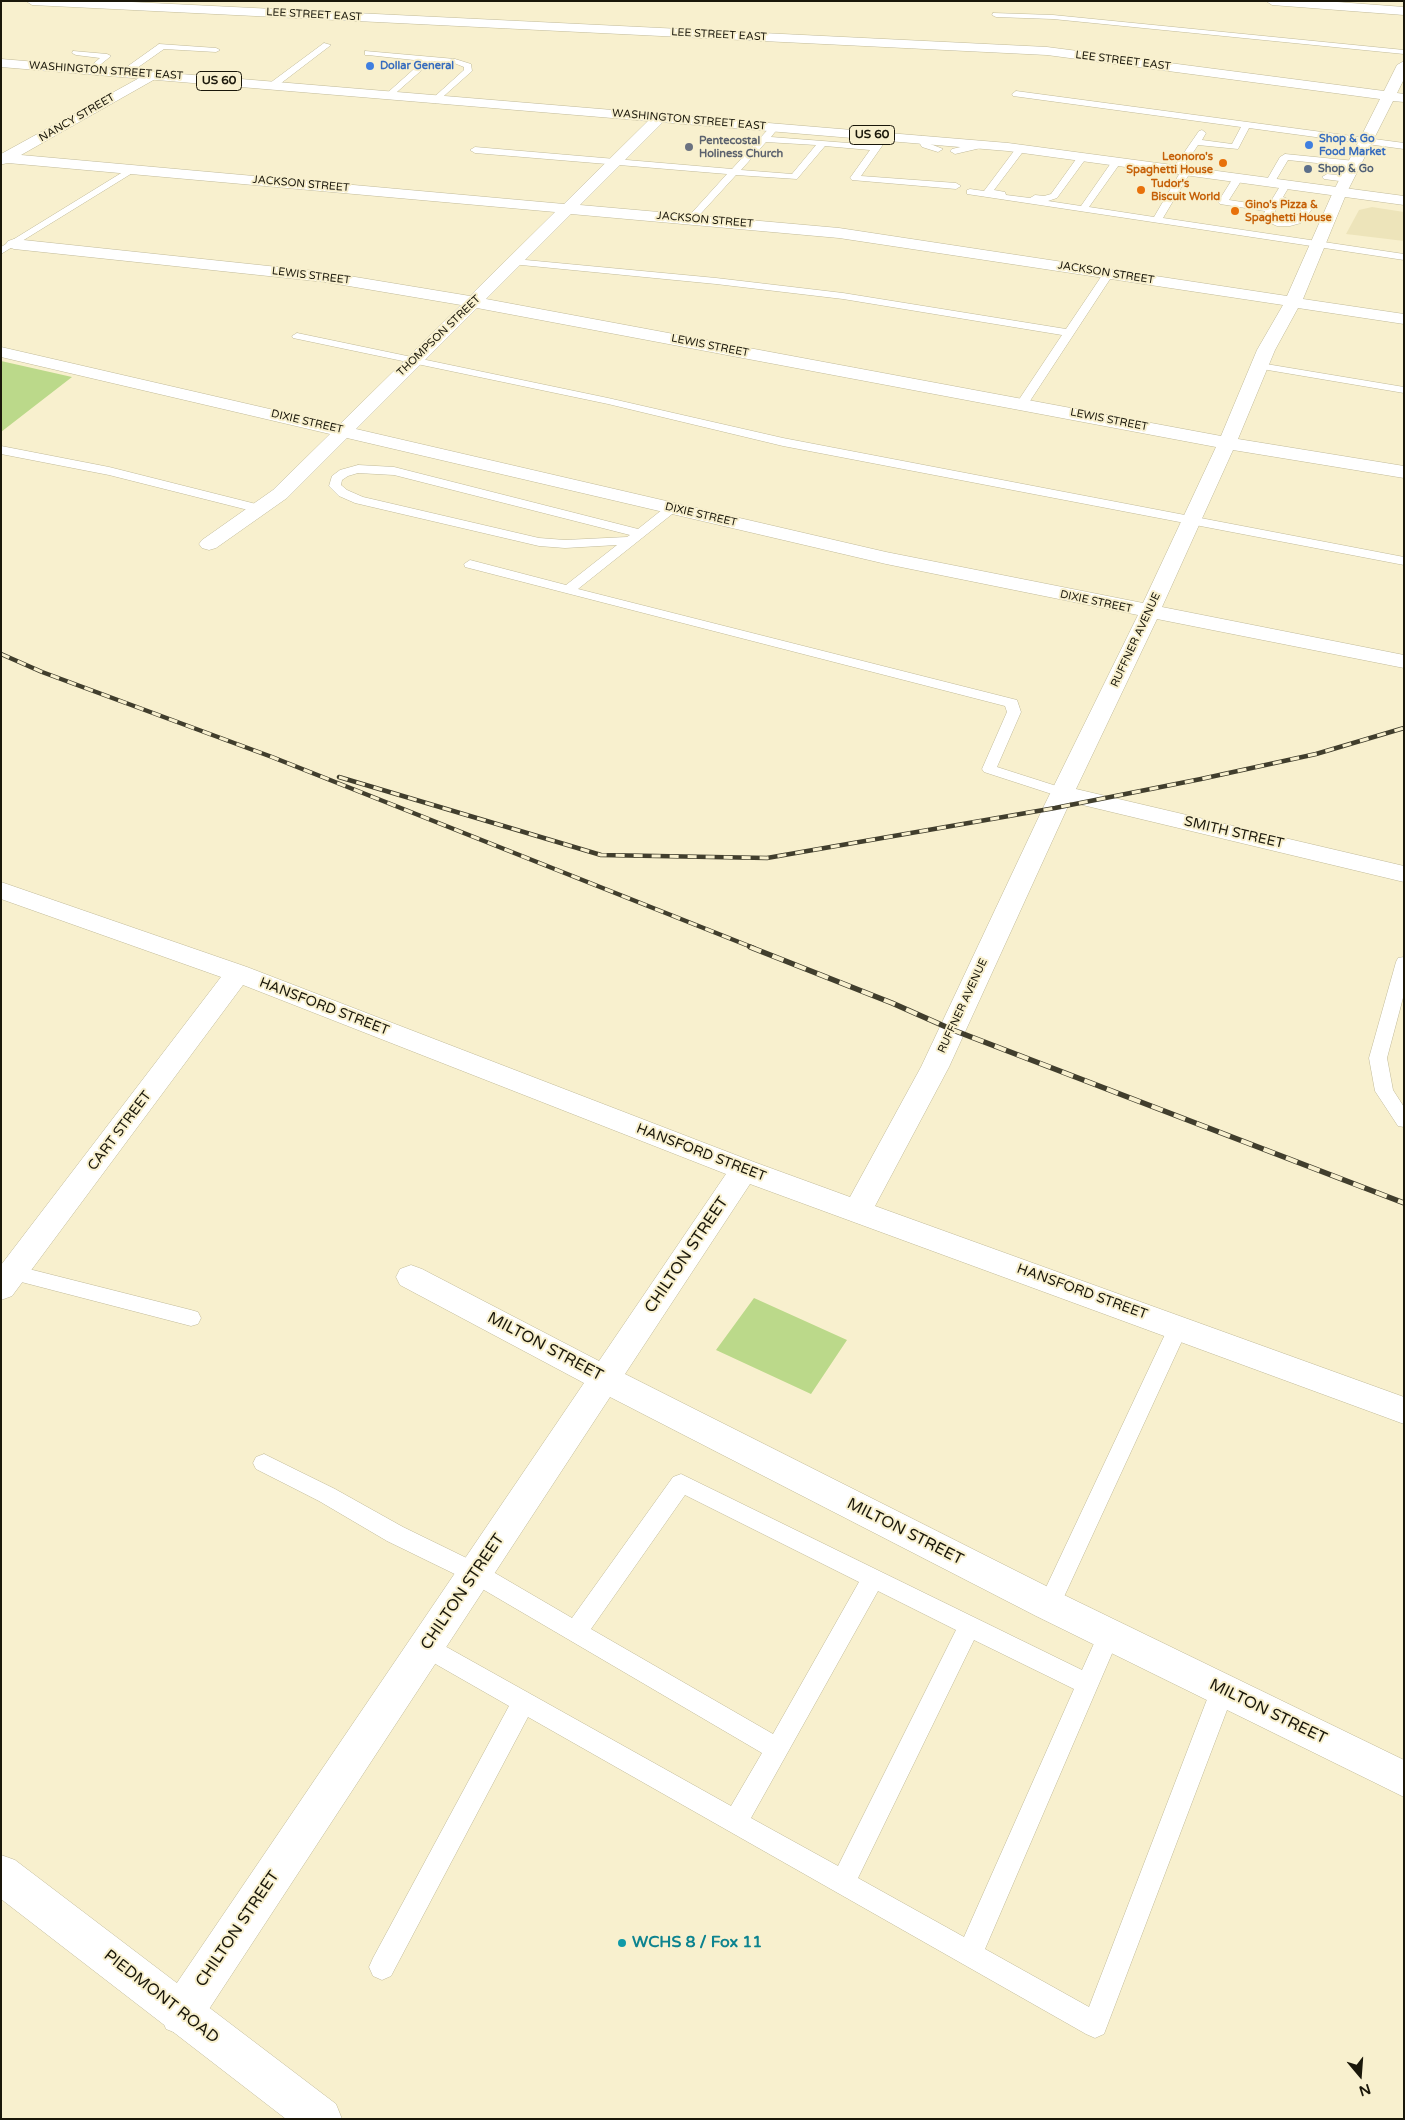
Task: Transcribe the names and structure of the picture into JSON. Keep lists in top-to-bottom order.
{
  "streets": {
    "street": [
      "LEE STREET EAST",
      "WASHINGTON STREET EAST",
      "US 60",
      "NANCY STREET",
      "JACKSON STREET",
      "LEWIS STREET",
      "THOMPSON STREET",
      "DIXIE STREET",
      "RUFFNER AVENUE",
      "SMITH STREET",
      "HANSFORD STREET",
      "CART STREET",
      "CHILTON STREET",
      "MILTON STREET",
      "PIEDMONT ROAD"
    ]
  },
  "crossings": [
    ["LEE STREET EAST", "RUFFNER AVENUE"],
    ["WASHINGTON STREET EAST", "NANCY STREET"],
    ["WASHINGTON STREET EAST", "THOMPSON STREET"],
    ["WASHINGTON STREET EAST", "RUFFNER AVENUE"],
    ["NANCY STREET", "JACKSON STREET"],
    ["JACKSON STREET", "THOMPSON STREET"],
    ["JACKSON STREET", "RUFFNER AVENUE"],
    ["LEWIS STREET", "THOMPSON STREET"],
    ["LEWIS STREET", "RUFFNER AVENUE"],
    ["THOMPSON STREET", "DIXIE STREET"],
    ["DIXIE STREET", "RUFFNER AVENUE"],
    ["RUFFNER AVENUE", "SMITH STREET"],
    ["RUFFNER AVENUE", "HANSFORD STREET"],
    ["HANSFORD STREET", "CART STREET"],
    ["HANSFORD STREET", "CHILTON STREET"],
    ["CHILTON STREET", "MILTON STREET"],
    ["CHILTON STREET", "PIEDMONT ROAD"]
  ],
  "places": [
    "Dollar General",
    "Shop & Go Food Market",
    "Pentecostal Holiness Church",
    "Leonoro's Spaghetti House",
    "Shop & Go",
    "Tudor's Biscuit World",
    "Gino's Pizza & Spaghetti House",
    "WCHS 8 / Fox 11"
  ],
  "north": "bottom"
}
